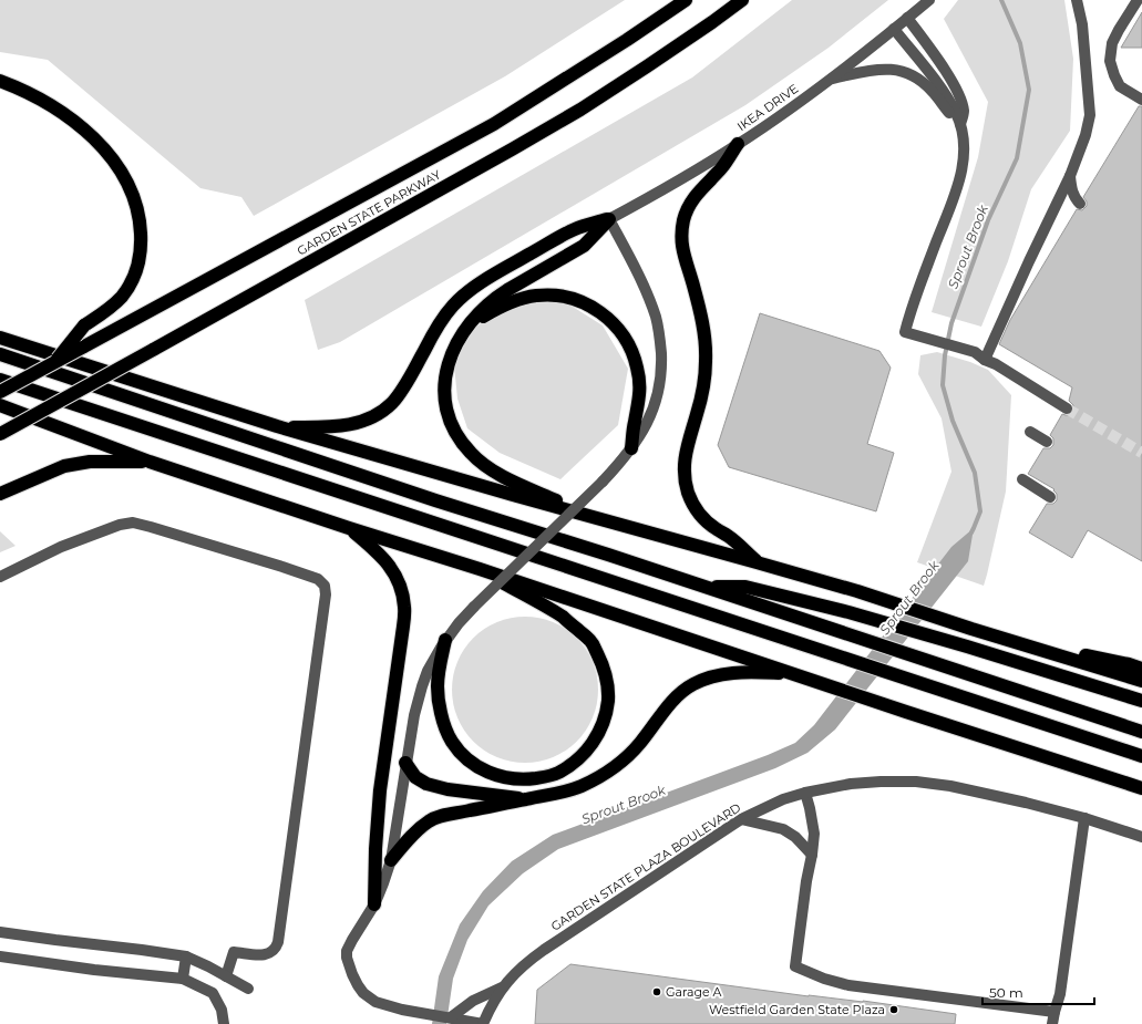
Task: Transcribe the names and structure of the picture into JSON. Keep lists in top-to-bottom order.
{
  "streets": {
    "highway": ["GARDEN STATE PARKWAY"],
    "street": ["IKEA DRIVE", "GARDEN STATE PLAZA BOULEVARD"]
  },
  "water": ["Sprout Brook"],
  "places": ["Garage A", "Westfield Garden State Plaza"],
  "scale_bar": "50 m"
}
